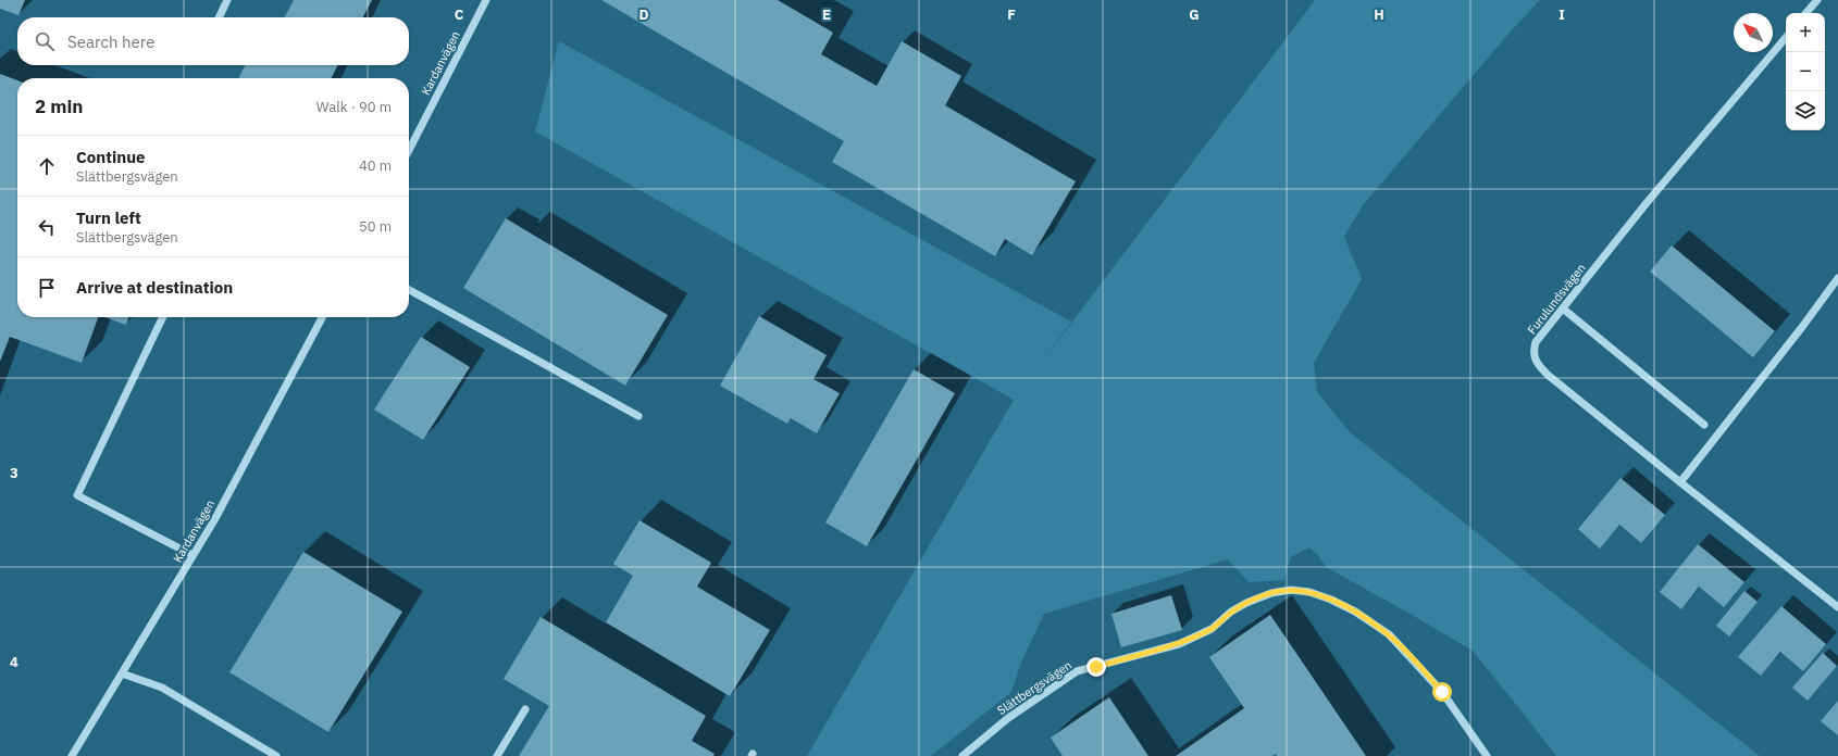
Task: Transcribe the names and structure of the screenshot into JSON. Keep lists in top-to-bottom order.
{
  "streets": {
    "street": ["Kardanvägen", "Furulundsvägen", "Slättbergsvägen"]
  },
  "north": "top left",
  "page": {
    "map_buttons": ["+", "−"],
    "search": "Search here",
    "heading": ["2 min", "Walk · 90 m"],
    "list": [
      ["Continue", "Slättbergsvägen", "40 m"],
      ["Turn left", "Slättbergsvägen", "50 m"],
      "Arrive at destination"
    ]
  },
  "grid": {
    "columns": [
      "C",
      "D",
      "E",
      "F",
      "G",
      "H",
      "I"
    ],
    "rows": ["3", "4"]
  }
}
